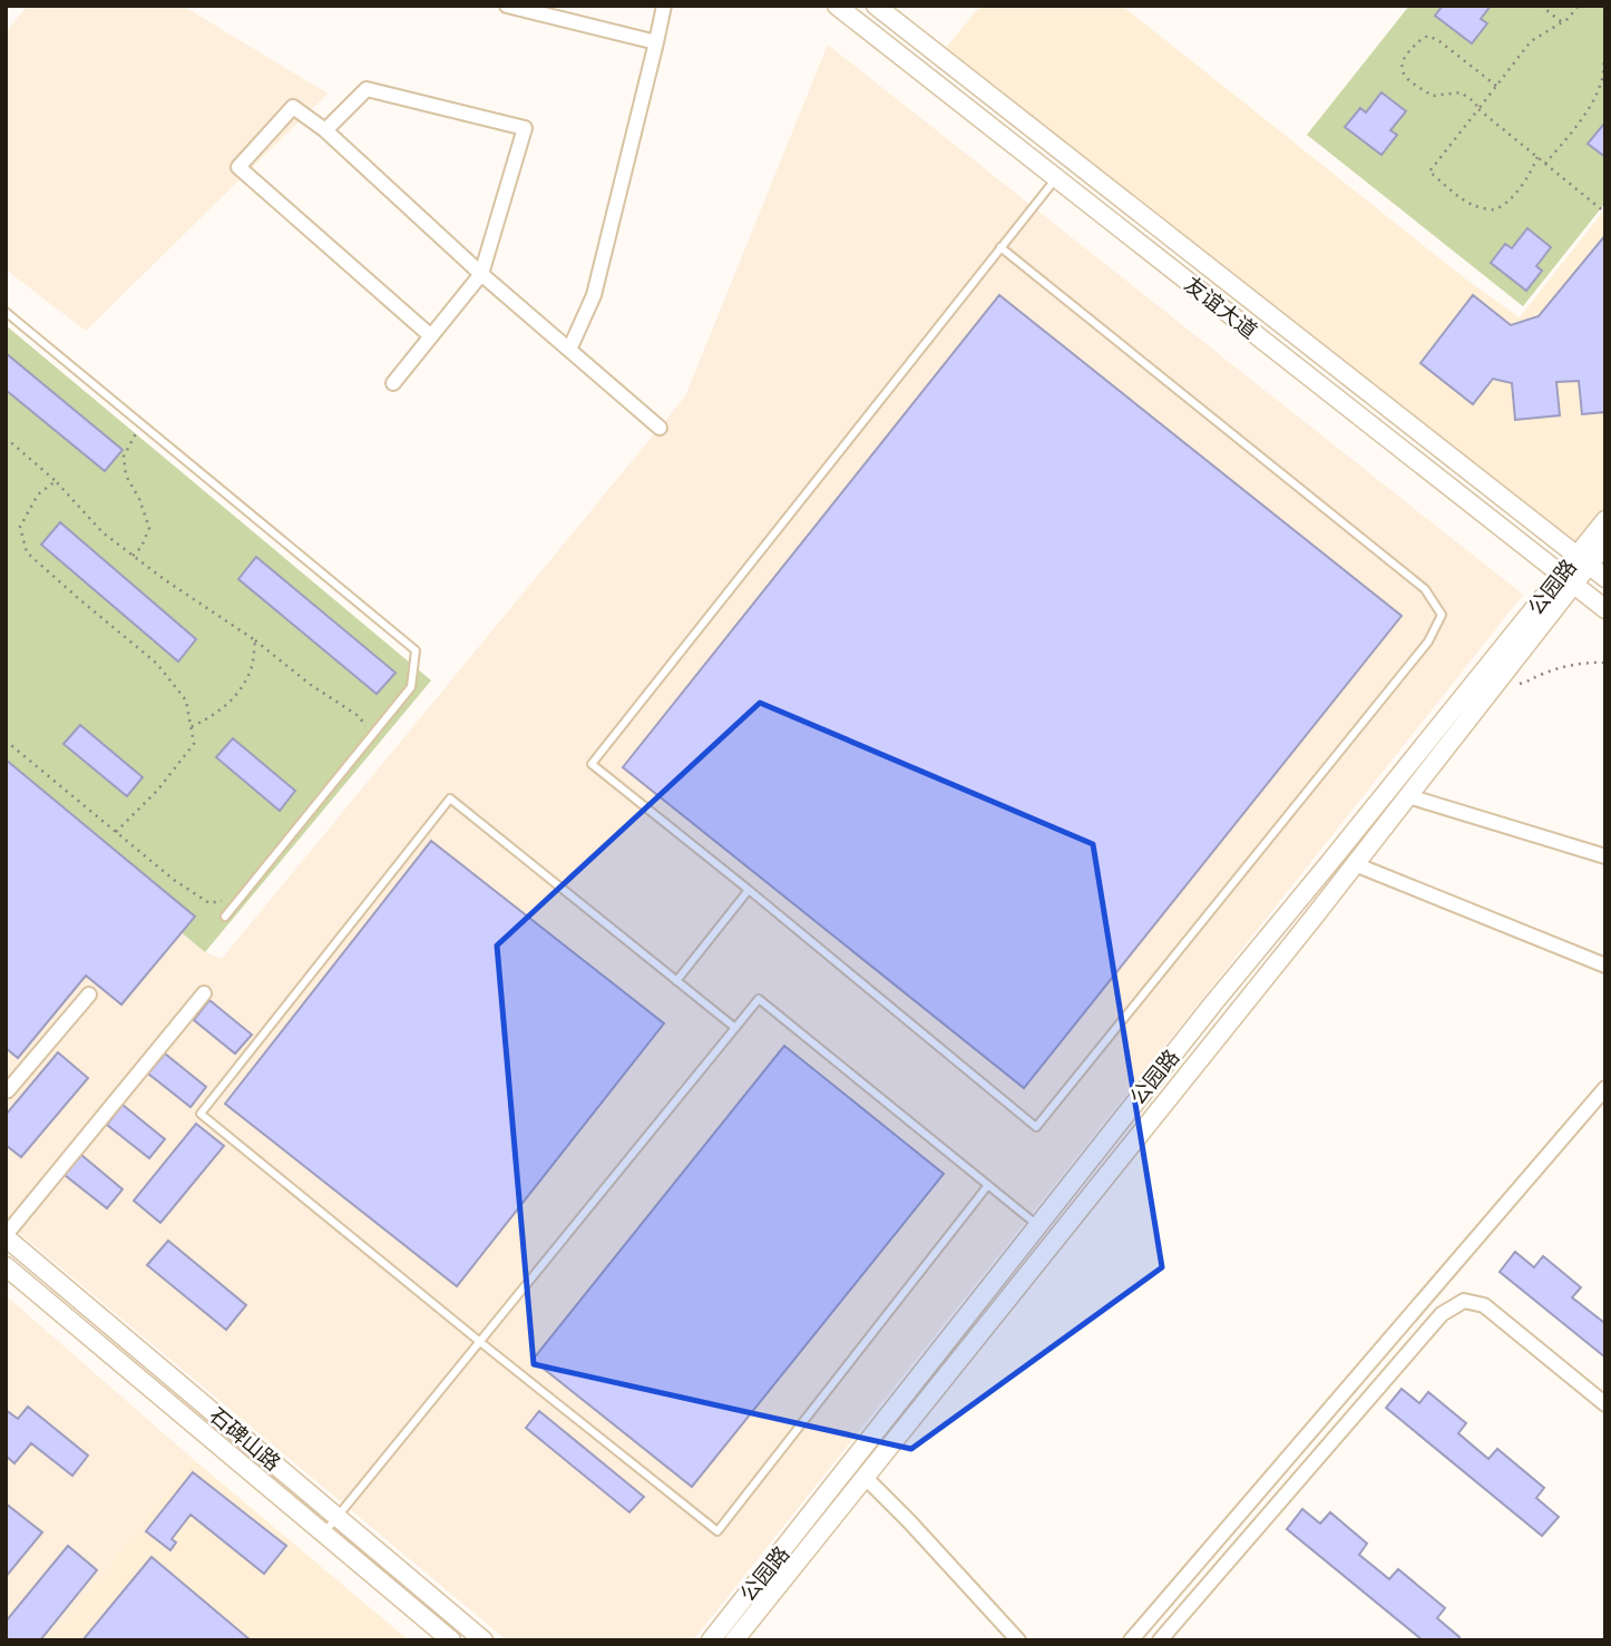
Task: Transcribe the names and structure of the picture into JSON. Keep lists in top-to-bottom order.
{
  "streets": {
    "street": ["友谊大道", "公园路", "石碑山路"]
  },
  "crossings": [
    ["友谊大道", "公园路"]
  ]
}
